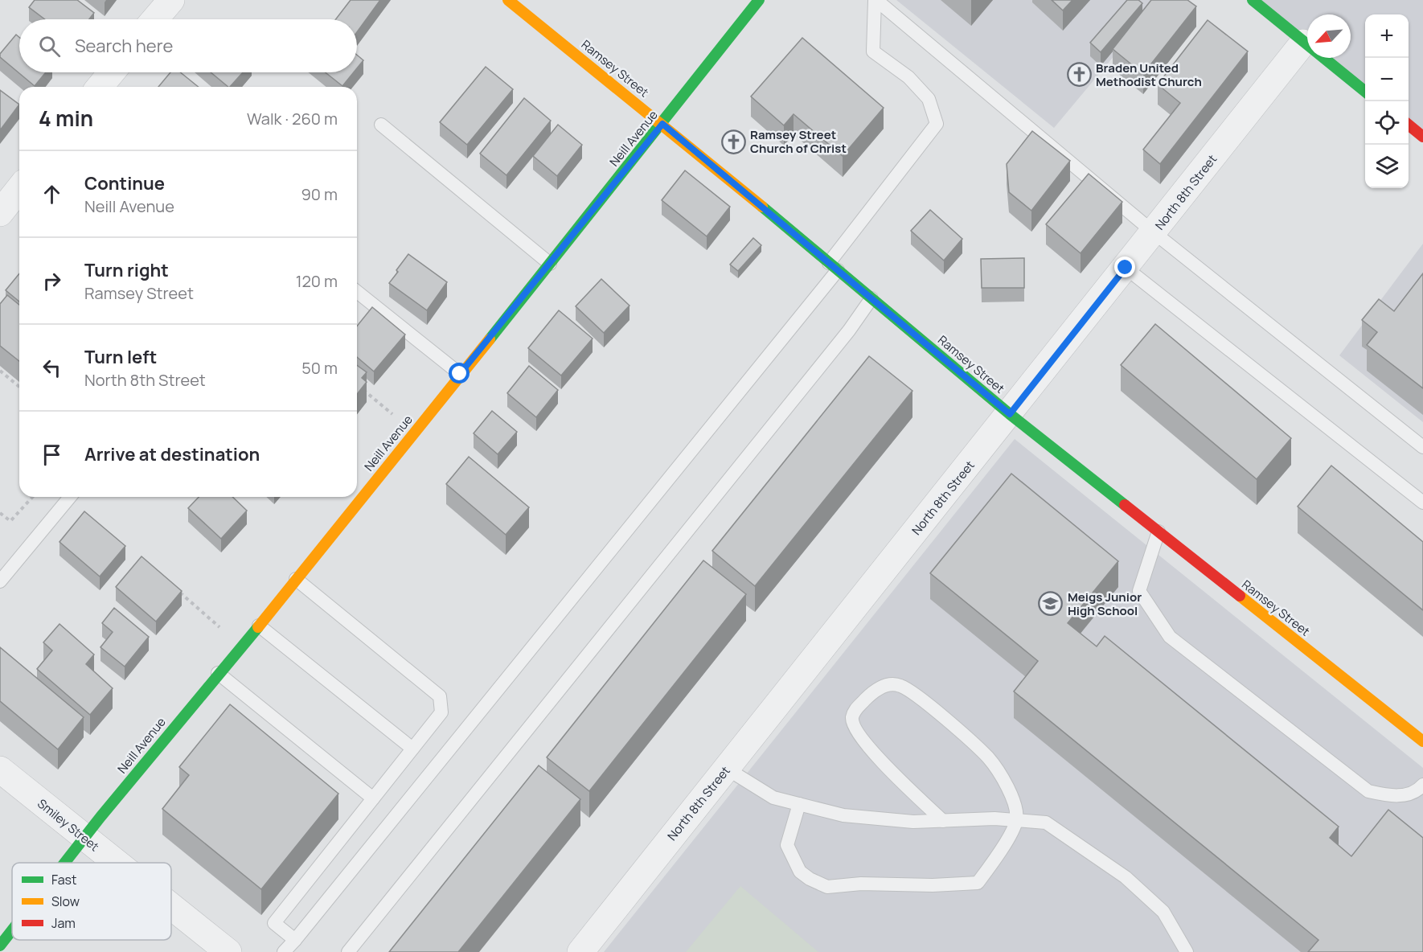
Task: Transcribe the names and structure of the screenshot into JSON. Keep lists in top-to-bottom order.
{
  "streets": {
    "street": [
      "Ramsey Street",
      "Neill Avenue",
      "North 8th Street",
      "Smiley Street"
    ]
  },
  "crossings": [
    ["Ramsey Street", "Neill Avenue"],
    ["Ramsey Street", "North 8th Street"],
    ["Neill Avenue", "Smiley Street"]
  ],
  "places": {
    "church": ["Braden United Methodist Church", "Ramsey Street Church of Christ"],
    "school or university": ["Meigs Junior High School"]
  },
  "legend": ["Fast", "Slow", "Jam"],
  "north": "bottom left",
  "page": {
    "map_buttons": ["+", "−"],
    "search": "Search here",
    "heading": ["4 min", "Walk · 260 m"],
    "list": [
      ["Continue", "Neill Avenue", "90 m"],
      ["Turn right", "Ramsey Street", "120 m"],
      ["Turn left", "North 8th Street", "50 m"],
      "Arrive at destination"
    ]
  }
}
